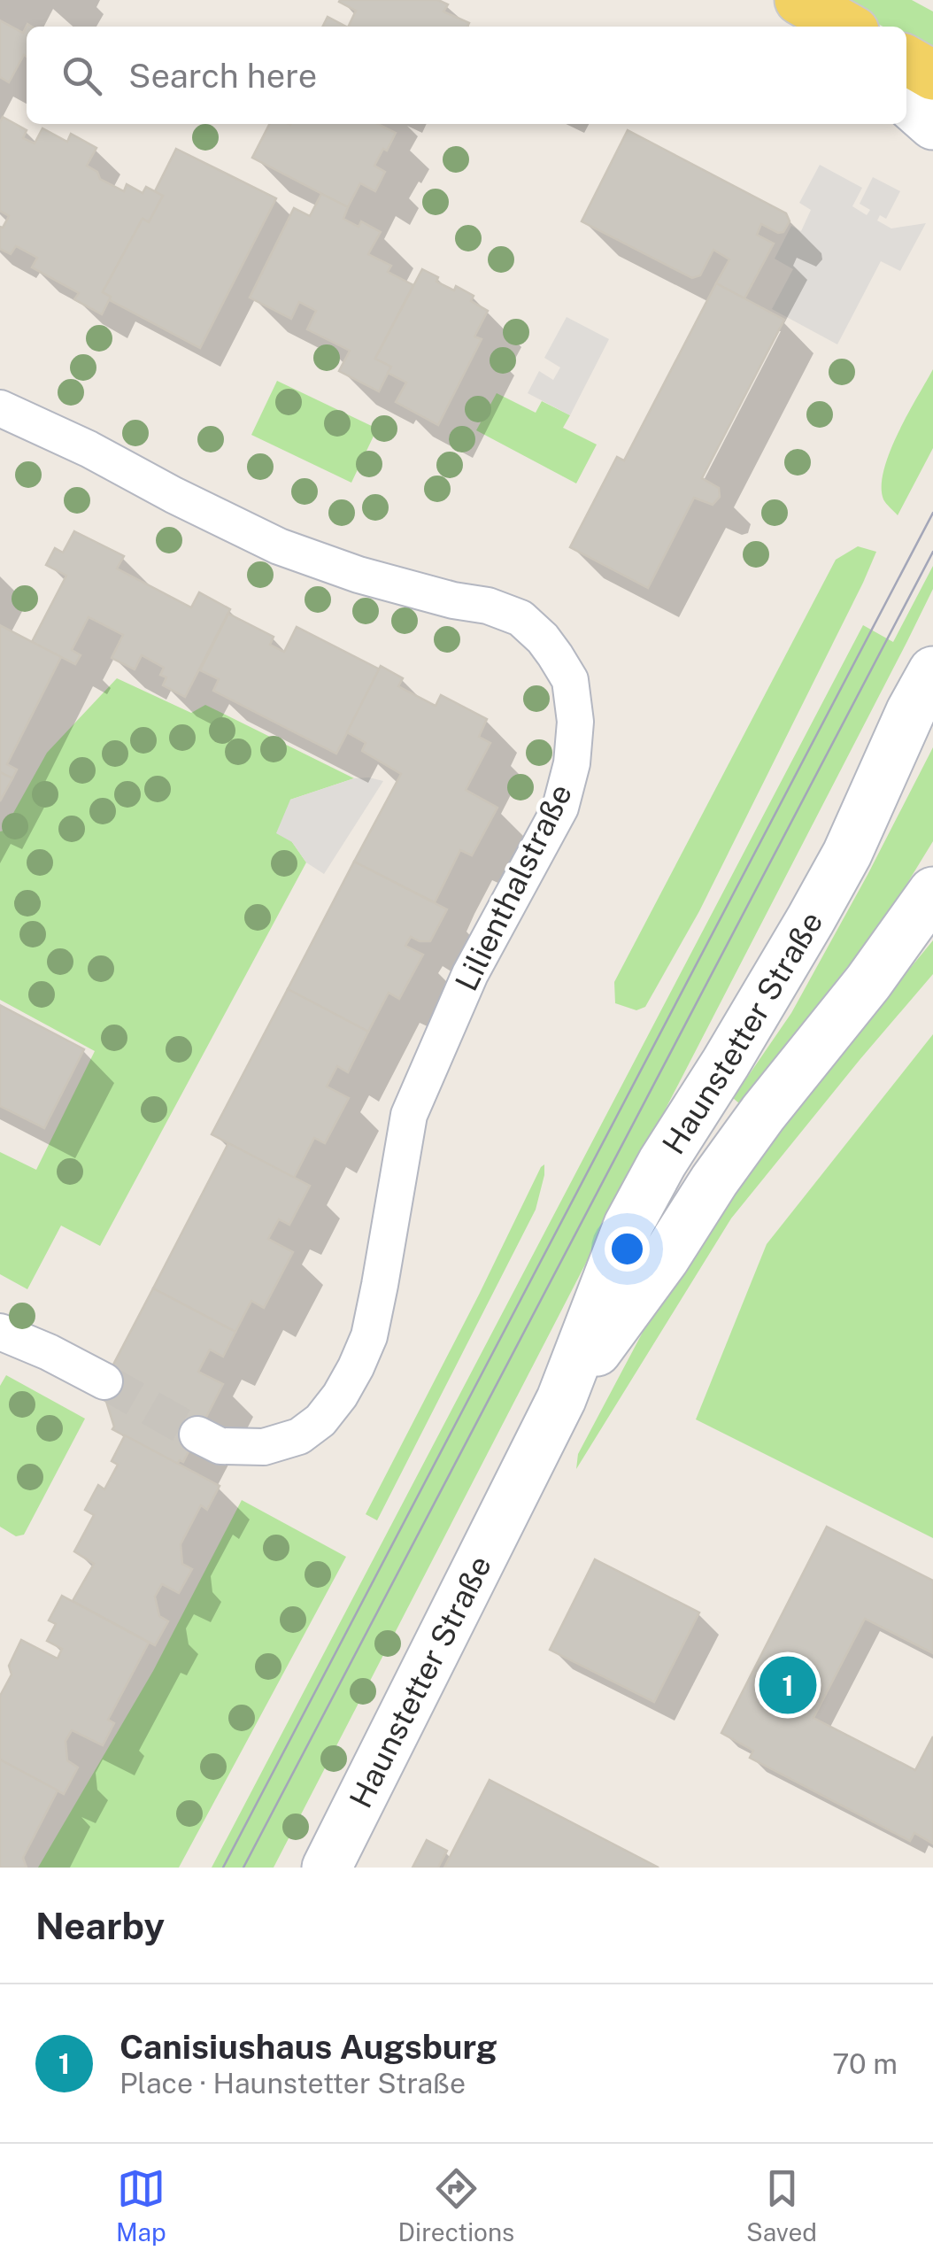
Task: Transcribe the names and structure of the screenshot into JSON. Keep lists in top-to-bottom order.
{
  "streets": {
    "main road": ["Haunstetter Straße"],
    "street": ["Lilienthalstraße"]
  },
  "page": {
    "search": "Search here",
    "pins": "1",
    "heading": "Nearby",
    "list": [
      {
        "mark": "1",
        "name": "Canisiushaus Augsburg",
        "note": "Place · Haunstetter Straße",
        "value": "70 m"
      }
    ],
    "nav": ["Map", "Directions", "Saved"]
  }
}
